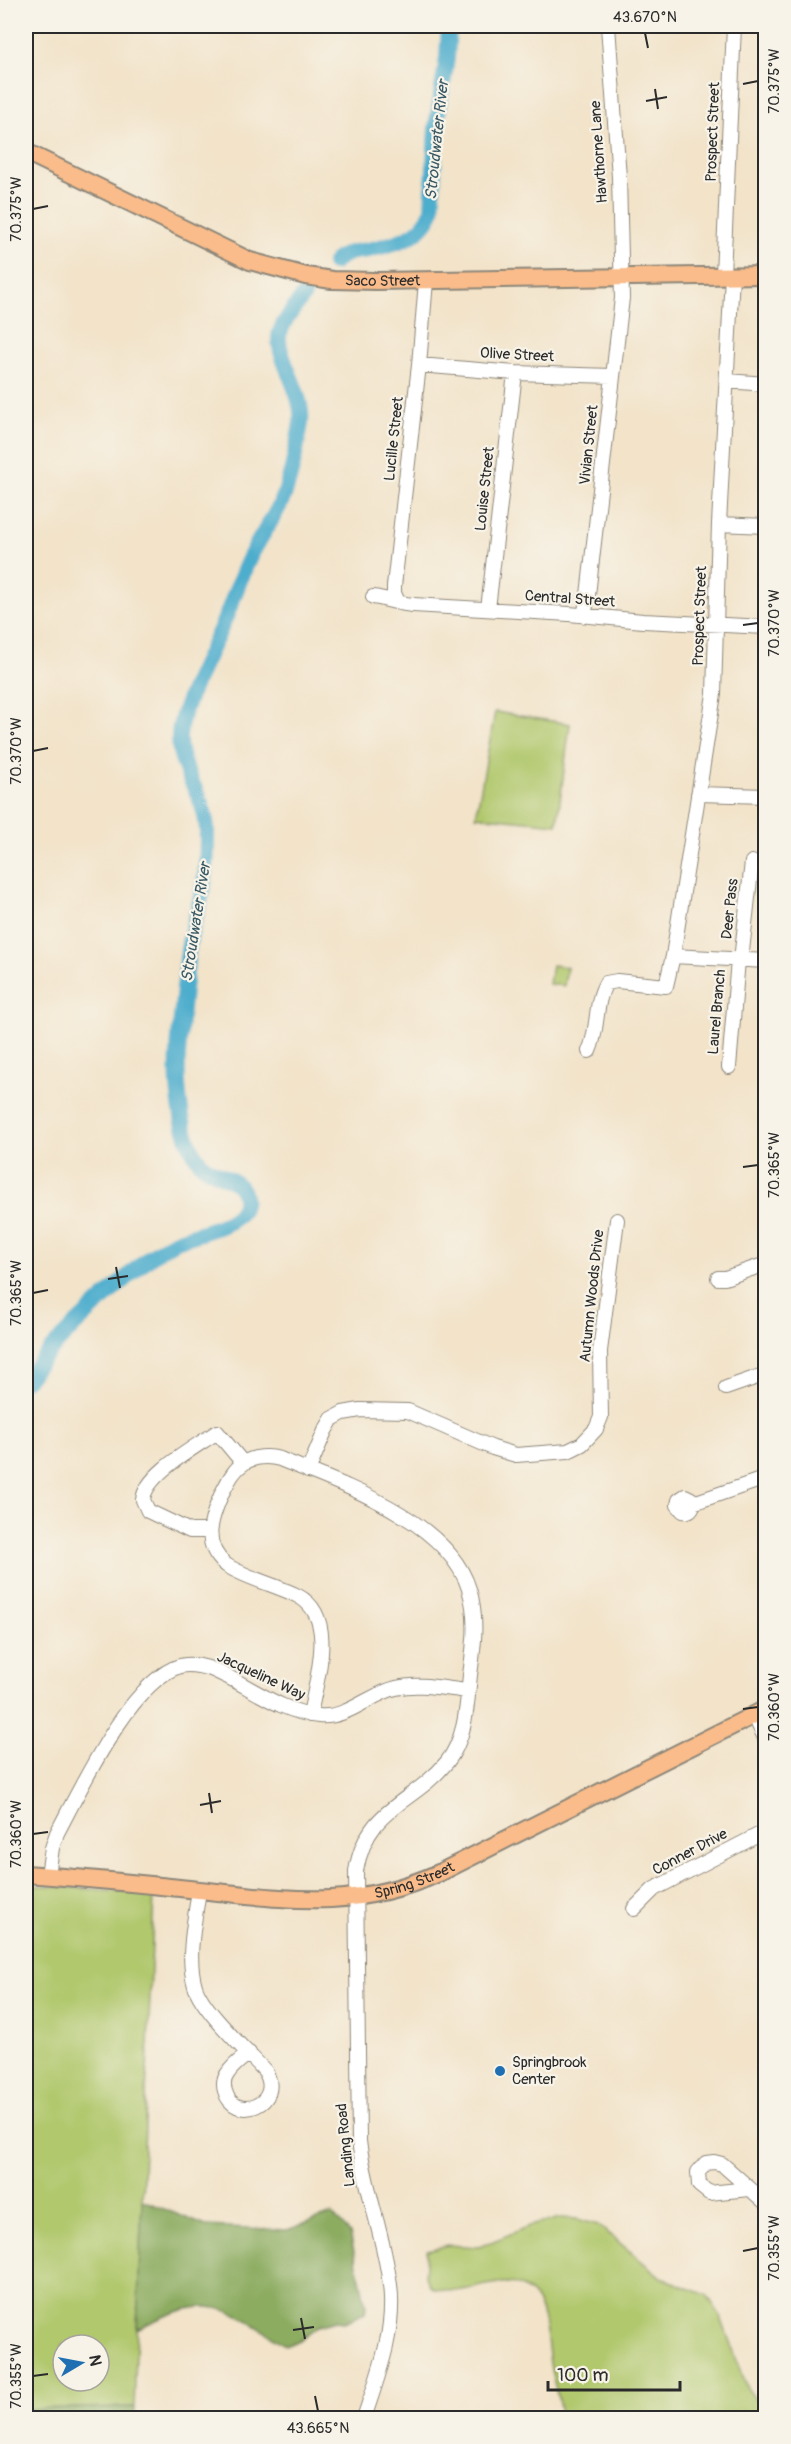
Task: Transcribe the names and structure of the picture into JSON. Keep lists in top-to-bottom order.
{
  "streets": {
    "main road": ["Saco Street", "Spring Street"],
    "street": [
      "Prospect Street",
      "Hawthorne Lane",
      "Olive Street",
      "Lucille Street",
      "Vivian Street",
      "Louise Street",
      "Central Street",
      "Deer Pass",
      "Laurel Branch",
      "Autumn Woods Drive",
      "Jacqueline Way",
      "Conner Drive",
      "Landing Road"
    ]
  },
  "crossings": [
    ["Prospect Street", "Saco Street"],
    ["Prospect Street", "Central Street"],
    ["Hawthorne Lane", "Saco Street"],
    ["Hawthorne Lane", "Vivian Street"],
    ["Saco Street", "Lucille Street"],
    ["Saco Street", "Vivian Street"],
    ["Olive Street", "Lucille Street"],
    ["Olive Street", "Vivian Street"],
    ["Olive Street", "Louise Street"],
    ["Lucille Street", "Central Street"],
    ["Vivian Street", "Central Street"],
    ["Louise Street", "Central Street"],
    ["Deer Pass", "Laurel Branch"],
    ["Autumn Woods Drive", "Landing Road"],
    ["Jacqueline Way", "Spring Street"],
    ["Jacqueline Way", "Landing Road"],
    ["Spring Street", "Landing Road"]
  ],
  "water": ["Stroudwater River"],
  "places": ["Springbrook Center"],
  "scale_bar": "100 m",
  "north": "right",
  "coordinates": [
    "43.670°N",
    "70.375°W",
    "70.370°W",
    "70.365°W",
    "70.360°W",
    "70.355°W",
    "43.665°N"
  ]
}
